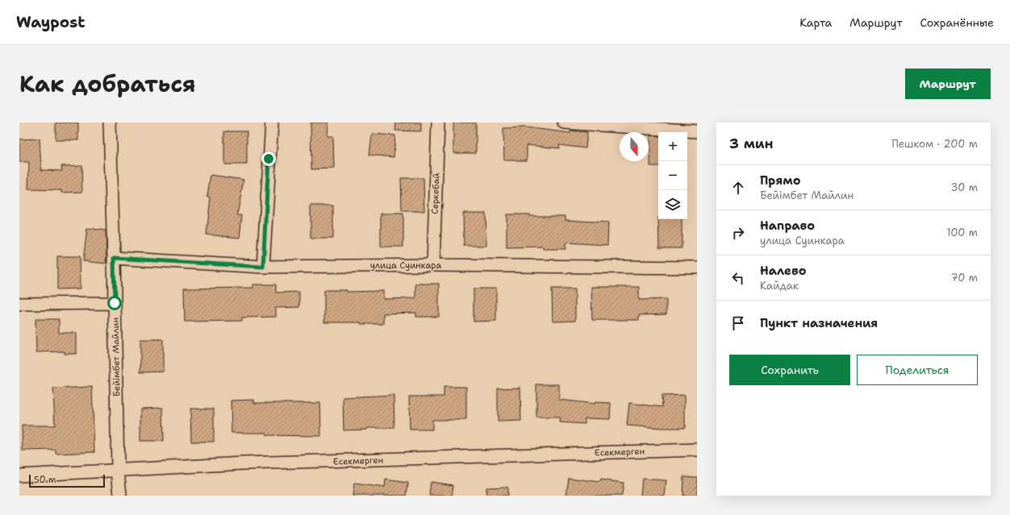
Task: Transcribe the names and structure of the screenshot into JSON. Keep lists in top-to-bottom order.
{
  "streets": {
    "street": [
      "Серкебай",
      "улица Суинкара",
      "Бейімбет Майлин",
      "Eсекмерген"
    ]
  },
  "crossings": [
    ["Серкебай", "улица Суинкара"],
    ["улица Суинкара", "Бейімбет Майлин"],
    ["Бейімбет Майлин", "Eсекмерген"]
  ],
  "scale_bar": "50 m",
  "north": "bottom",
  "page": {
    "header": "Waypost",
    "nav": ["Карта", "Маршрут", "Сохранённые"],
    "title": "Как добраться",
    "buttons": [
      "Маршрут",
      ["Сохранить", "Поделиться"]
    ],
    "heading": ["3 мин", "Пешком · 200 m"],
    "map_buttons": ["+", "−"],
    "list": [
      ["Прямо", "Бейімбет Майлин", "30 m"],
      ["Направо", "улица Суинкара", "100 m"],
      ["Налево", "Кайдак", "70 m"],
      "Пункт назначения"
    ],
    "scale": "50 m"
  }
}
